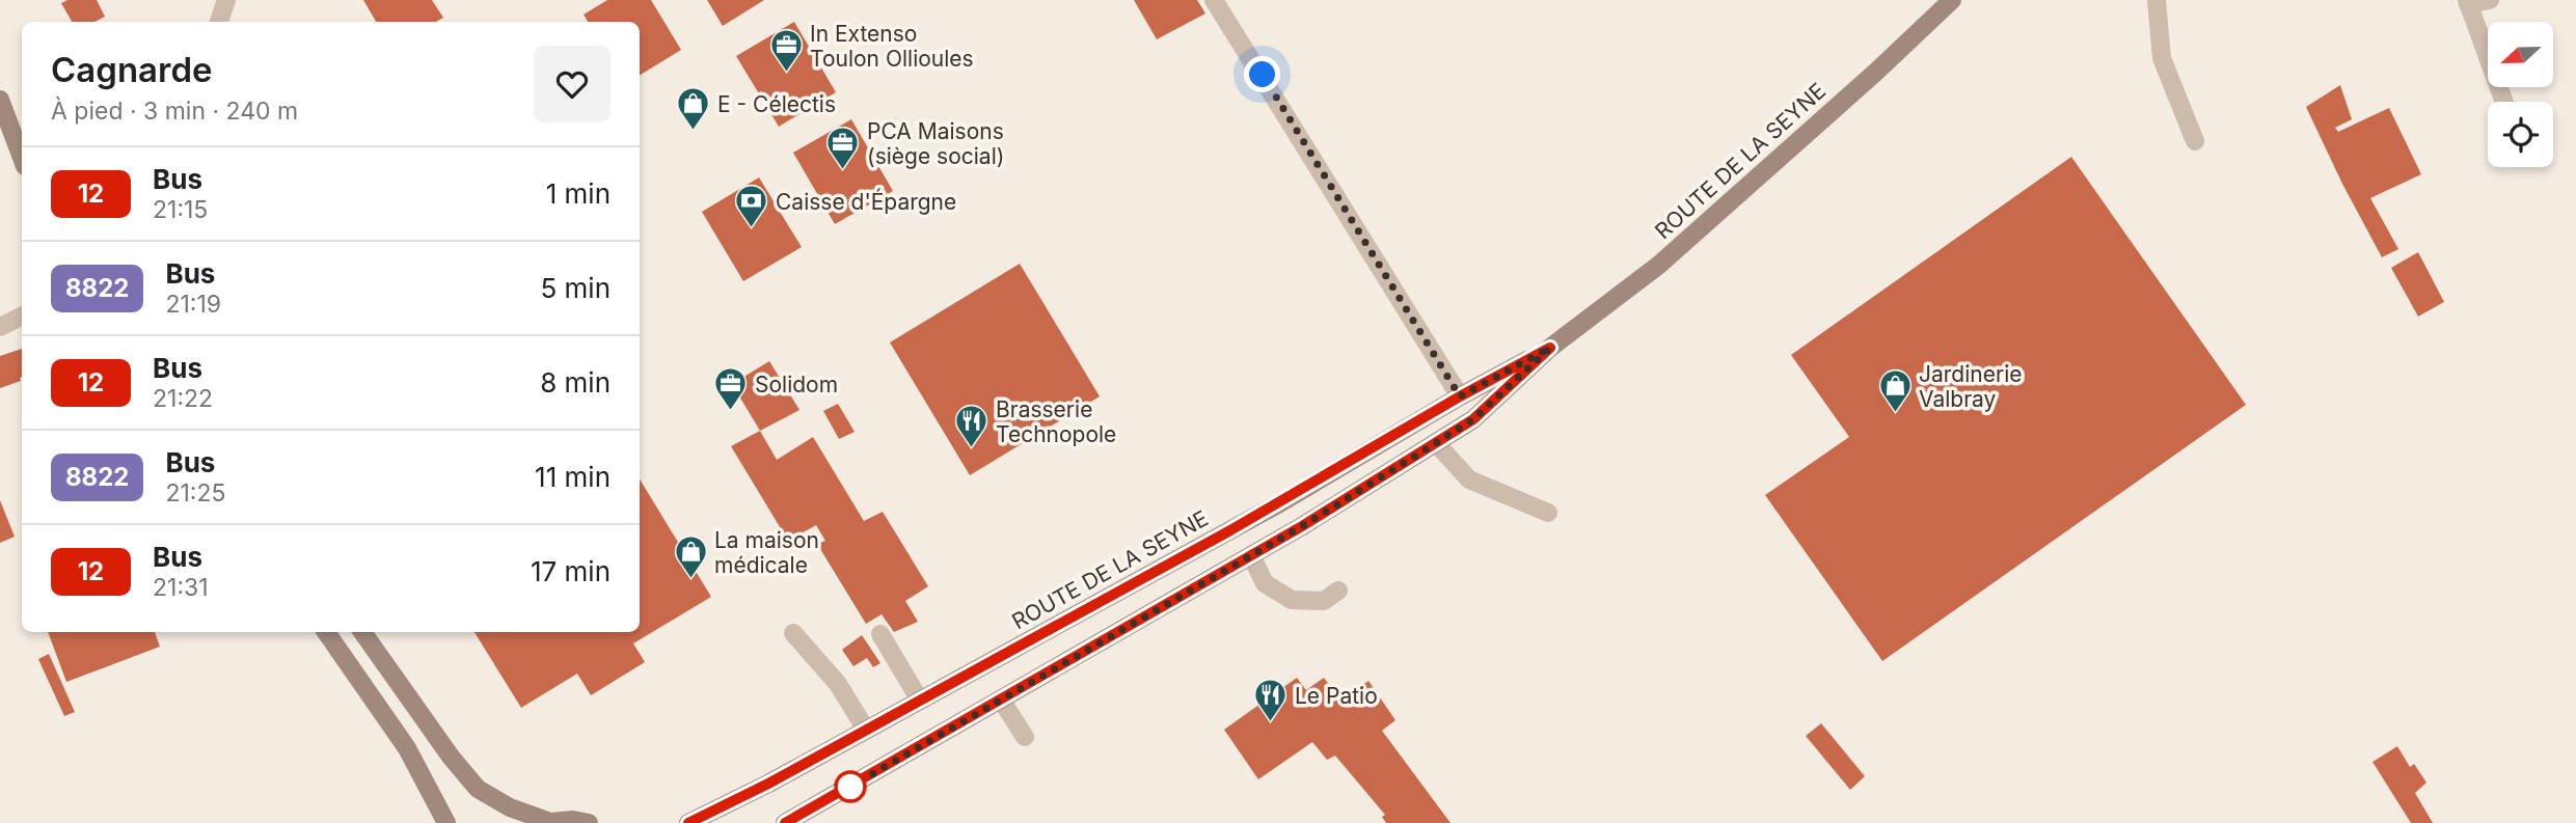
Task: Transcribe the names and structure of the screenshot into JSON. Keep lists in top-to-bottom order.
{
  "streets": {
    "main road": ["ROUTE DE LA SEYNE"]
  },
  "places": {
    "office": ["In Extenso Toulon Ollioules", "PCA Maisons (siège social)", "Solidom"],
    "shop": ["E - Célectis", "Jardinerie Valbray", "La maison médicale"],
    "bank": ["Caisse d'Épargne"],
    "restaurant": ["Brasserie Technopole", "Le Patio"]
  },
  "lines": ["bus line 12"],
  "north": "left",
  "page": {
    "heading": ["Cagnarde", "À pied · 3 min · 240 m"],
    "list": [
      {
        "mark": "12",
        "name": "Bus",
        "note": "21:15",
        "value": "1 min"
      },
      {
        "mark": "8822",
        "name": "Bus",
        "note": "21:19",
        "value": "5 min"
      },
      {
        "mark": "12",
        "name": "Bus",
        "note": "21:22",
        "value": "8 min"
      },
      {
        "mark": "8822",
        "name": "Bus",
        "note": "21:25",
        "value": "11 min"
      },
      {
        "mark": "12",
        "name": "Bus",
        "note": "21:31",
        "value": "17 min"
      }
    ]
  }
}
